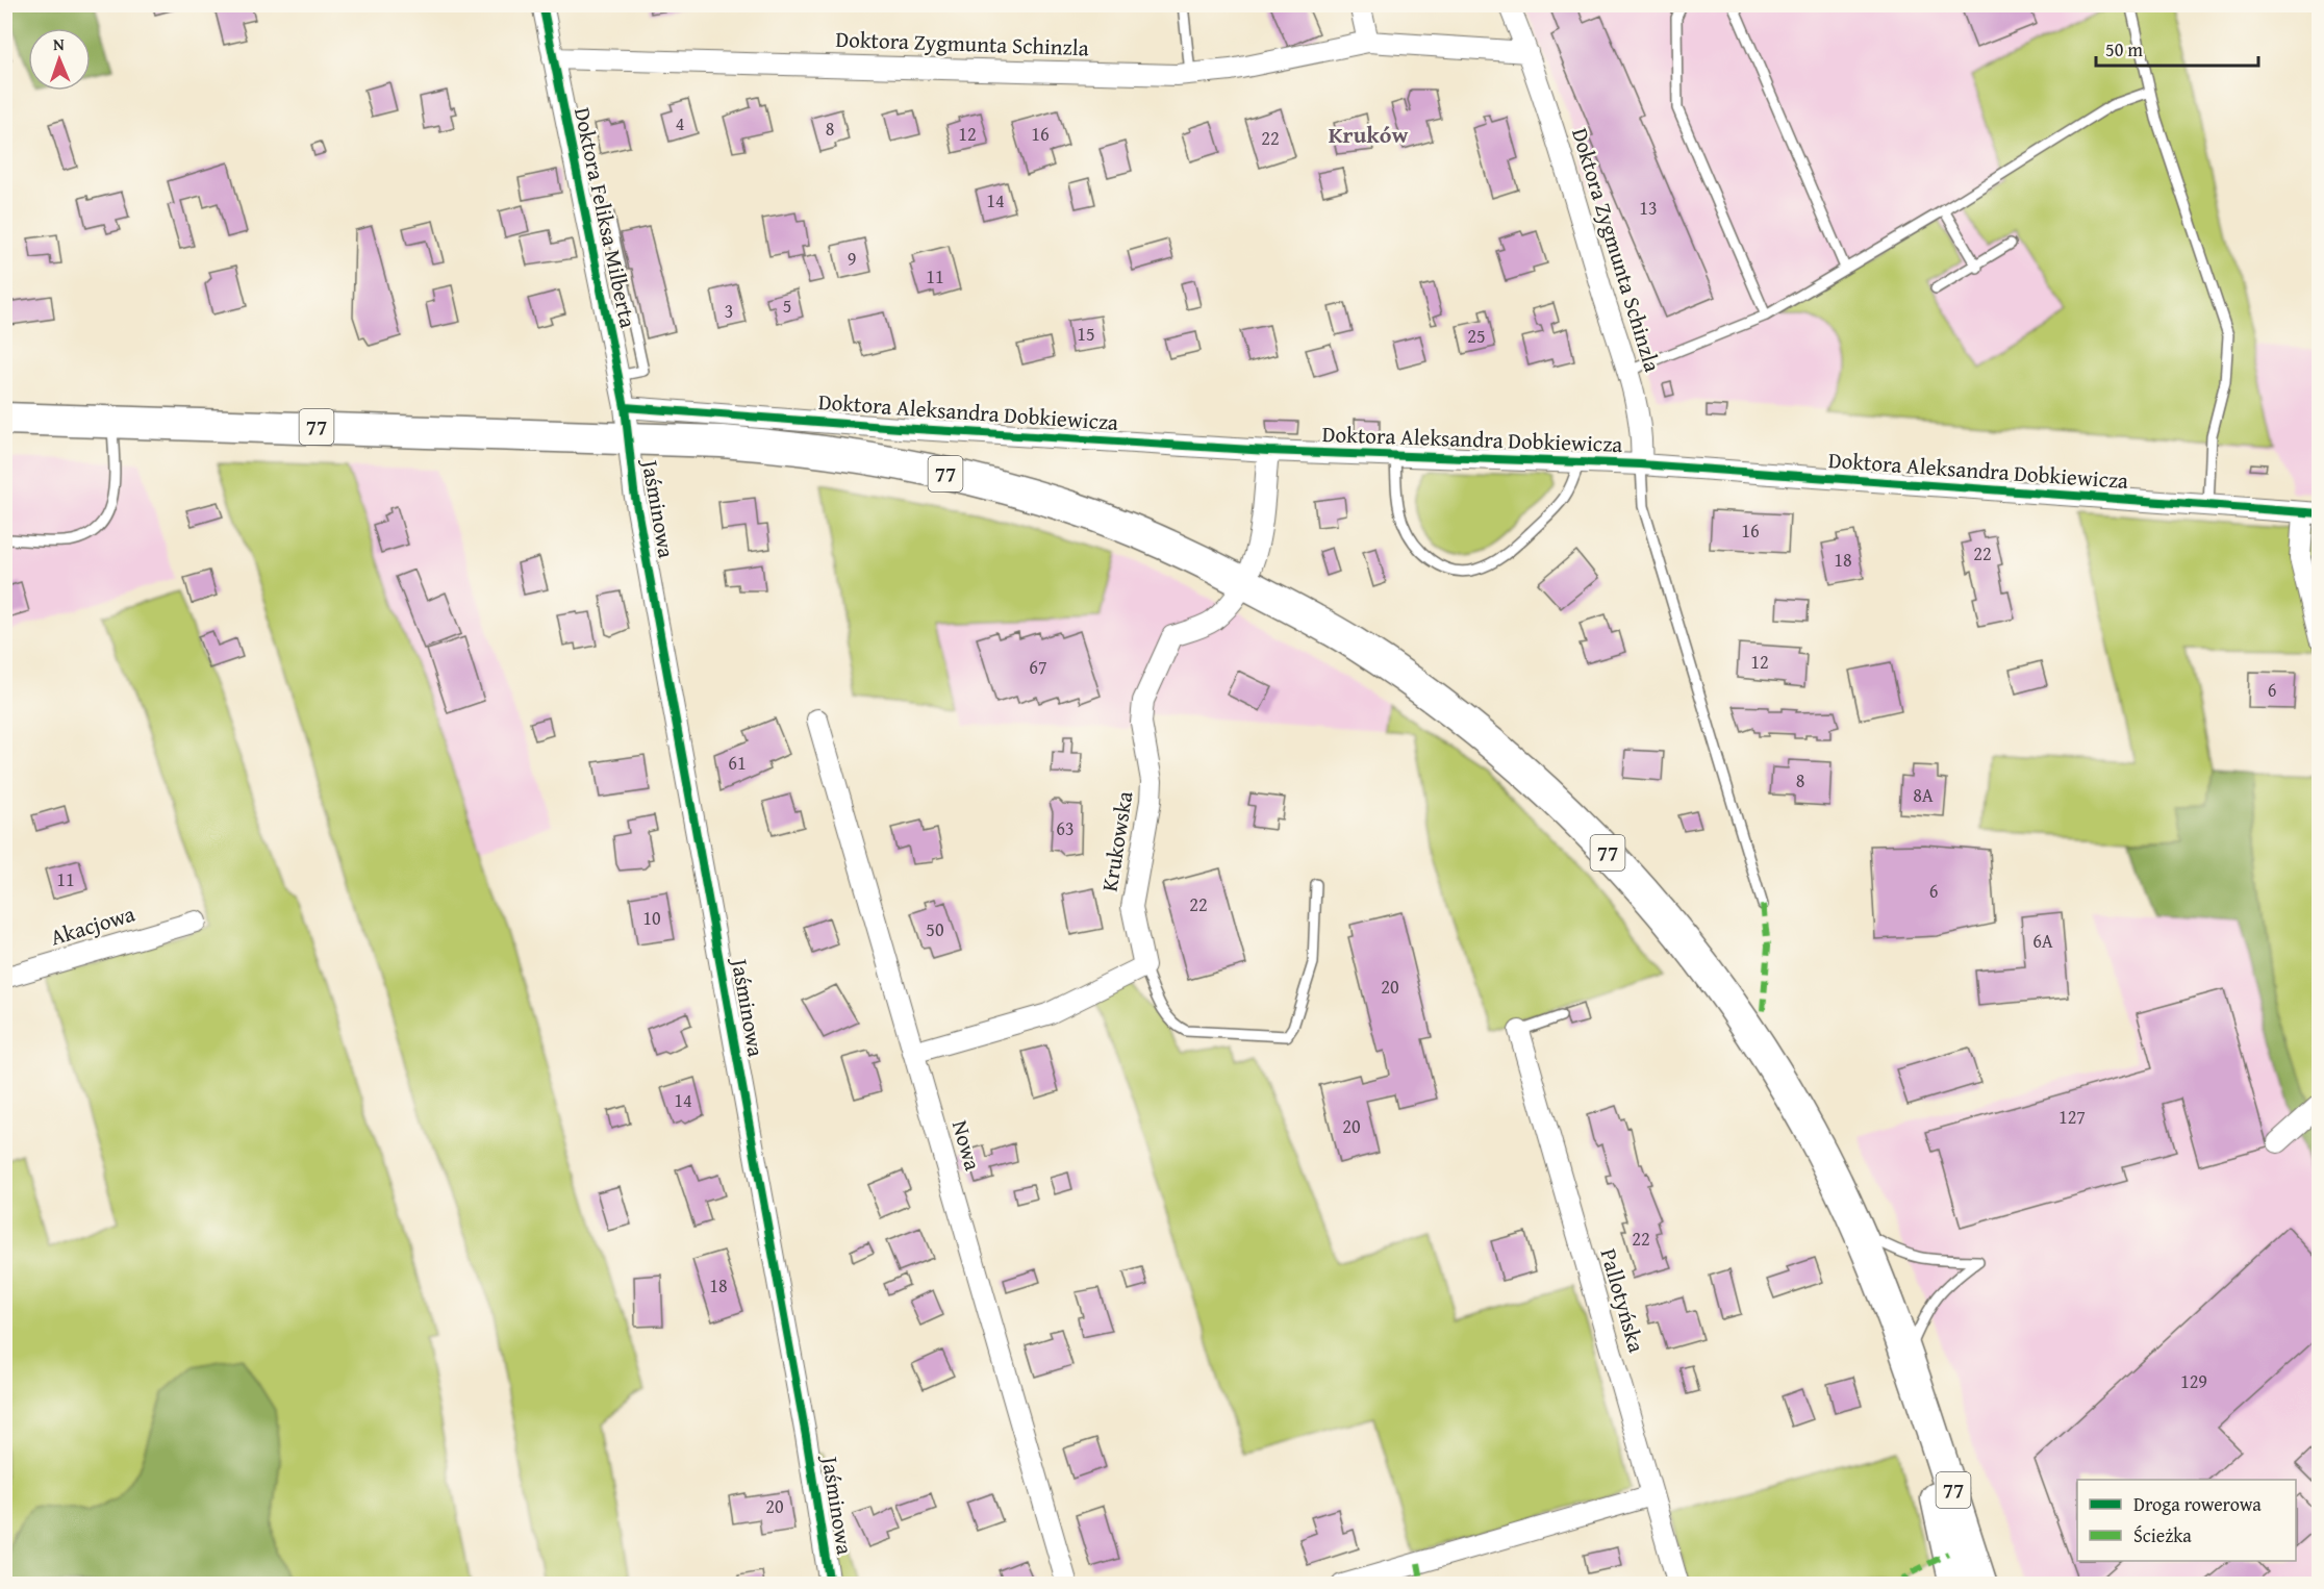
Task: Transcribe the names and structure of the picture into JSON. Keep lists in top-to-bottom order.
{
  "streets": {
    "main road": ["77"],
    "street": [
      "Doktora Zygmunta Schinzla",
      "Doktora Feliksa Milberta",
      "Doktora Aleksandra Dobkiewicza",
      "Jaśminowa",
      "Krukowska",
      "Akacjowa",
      "Nowa",
      "Pallotyńska"
    ]
  },
  "crossings": [
    ["Doktora Zygmunta Schinzla", "Doktora Feliksa Milberta"],
    ["Doktora Zygmunta Schinzla", "Doktora Aleksandra Dobkiewicza"],
    ["Doktora Feliksa Milberta", "Doktora Aleksandra Dobkiewicza"],
    ["Doktora Feliksa Milberta", "77"],
    ["Doktora Feliksa Milberta", "Jaśminowa"],
    ["Doktora Aleksandra Dobkiewicza", "Krukowska"],
    ["77", "Jaśminowa"],
    ["77", "Krukowska"]
  ],
  "districts": ["Kruków"],
  "house_numbers": [
    "4",
    "8",
    "12",
    "16",
    "22",
    "14",
    "13",
    "9",
    "11",
    "5",
    "3",
    "15",
    "25",
    "16",
    "22",
    "18",
    "12",
    "67",
    "6",
    "61",
    "8",
    "8A",
    "63",
    "11",
    "6",
    "22",
    "10",
    "50",
    "6A",
    "20",
    "14",
    "127",
    "20",
    "22",
    "18",
    "129",
    "20"
  ],
  "legend": ["Droga rowerowa", "Ścieżka"],
  "scale_bar": "50 m",
  "north": "top"
}
